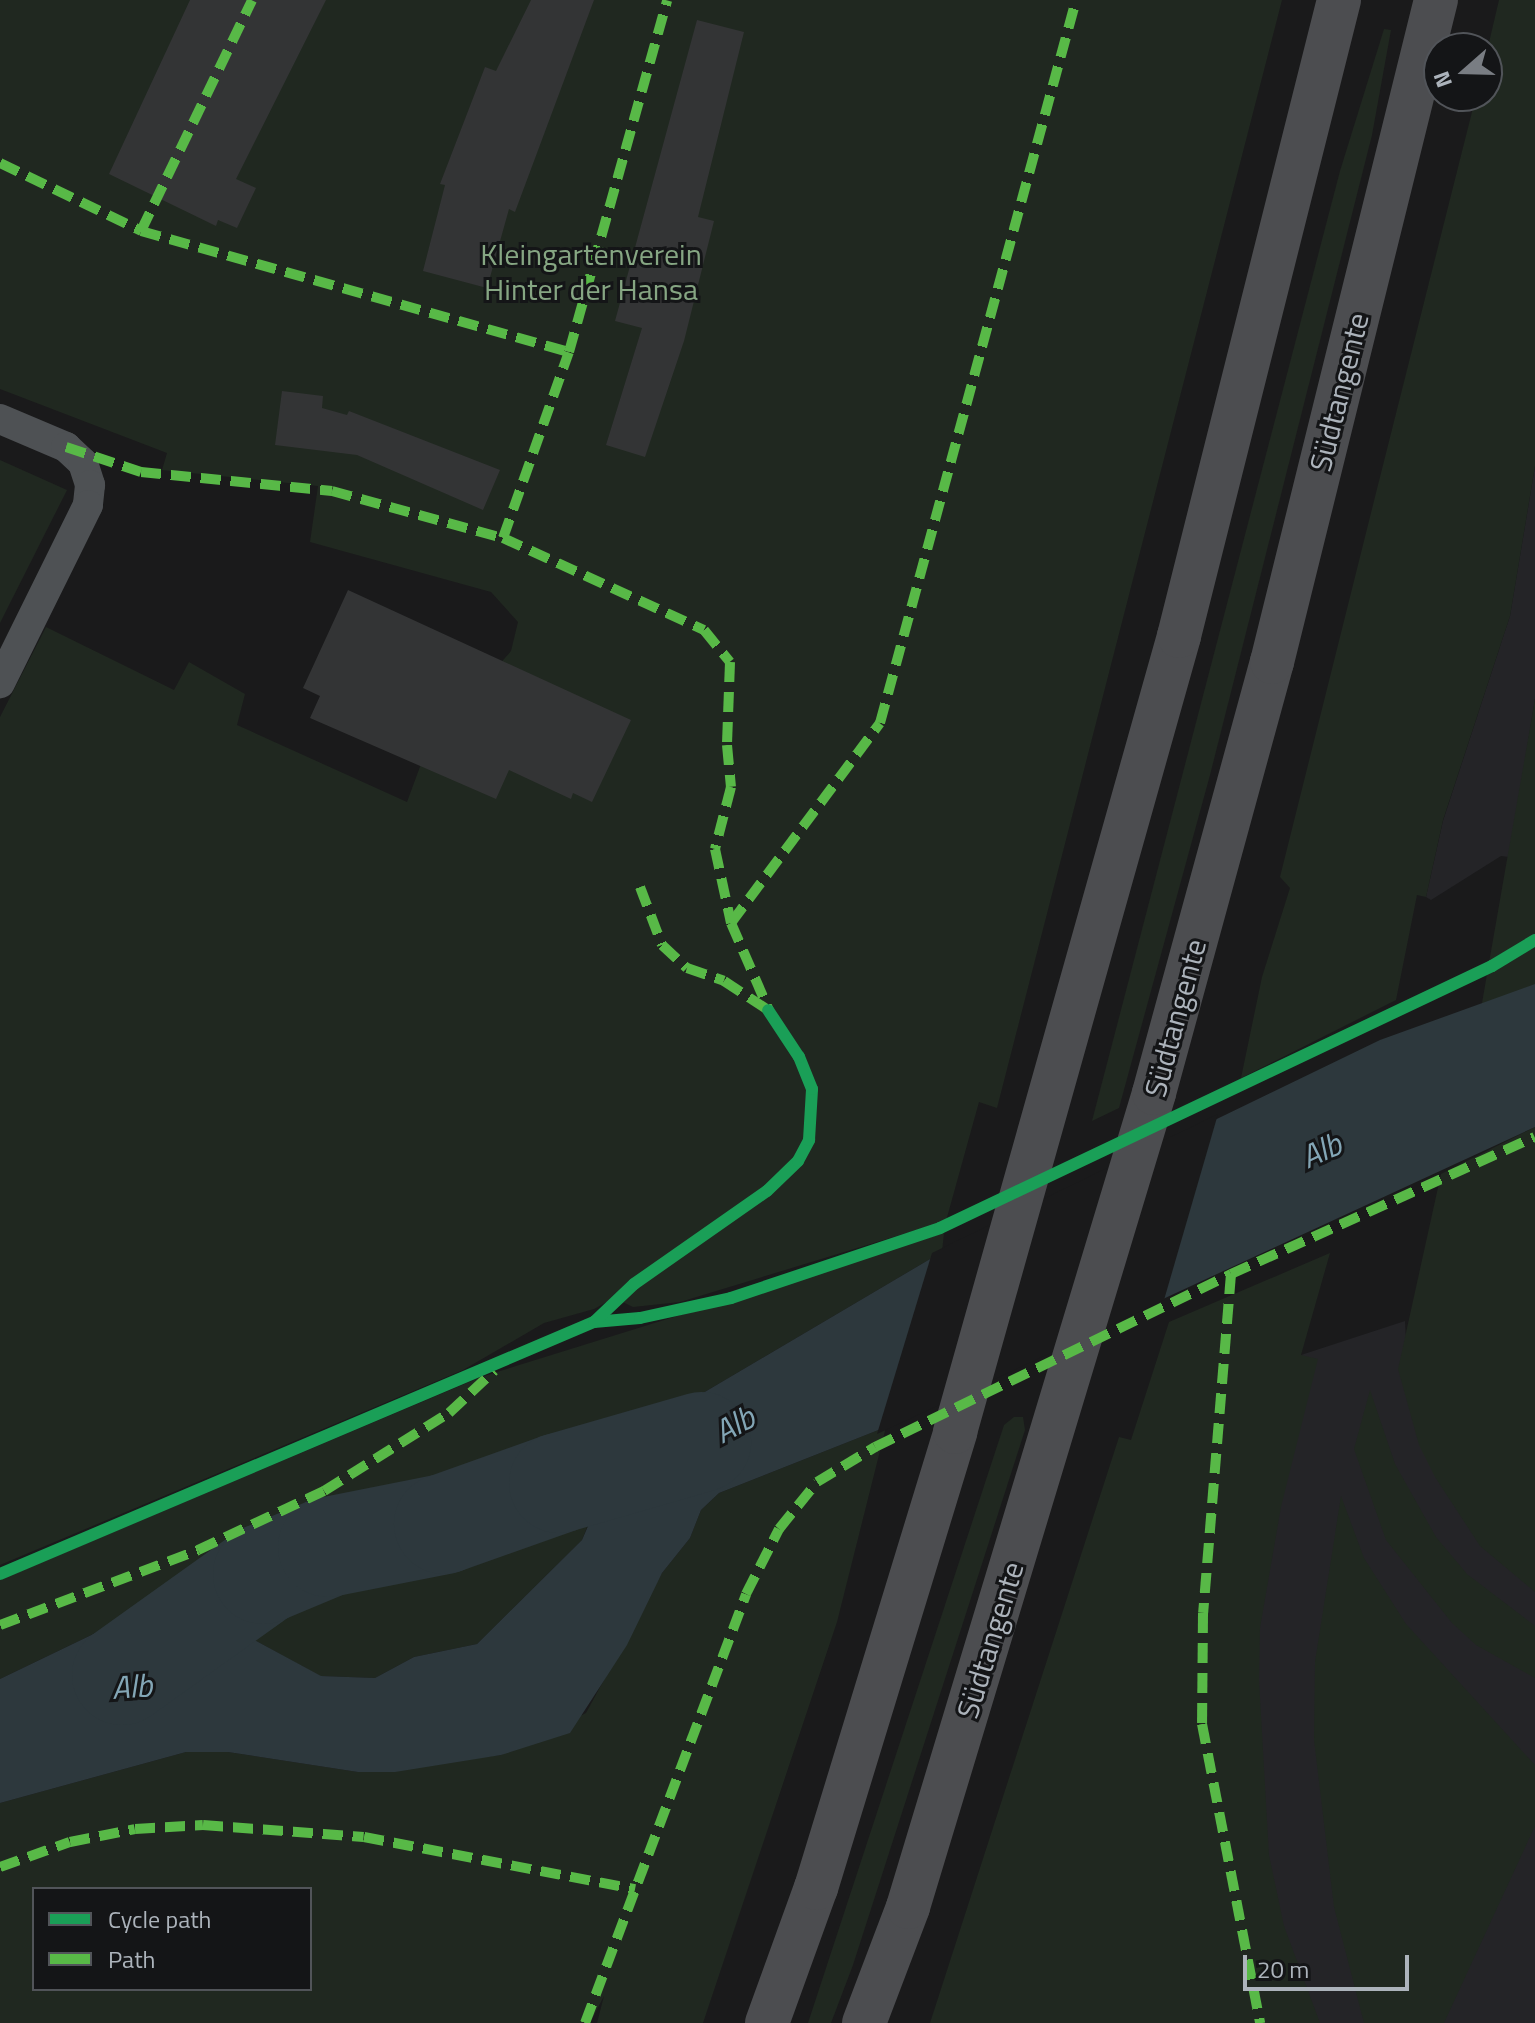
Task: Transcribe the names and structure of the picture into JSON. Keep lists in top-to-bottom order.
{
  "streets": {
    "highway": ["Südtangente"]
  },
  "water": ["Alb"],
  "parks": ["Kleingartenverein Hinter der Hansa"],
  "legend": ["Cycle path", "Path"],
  "scale_bar": "20 m",
  "north": "left"
}
